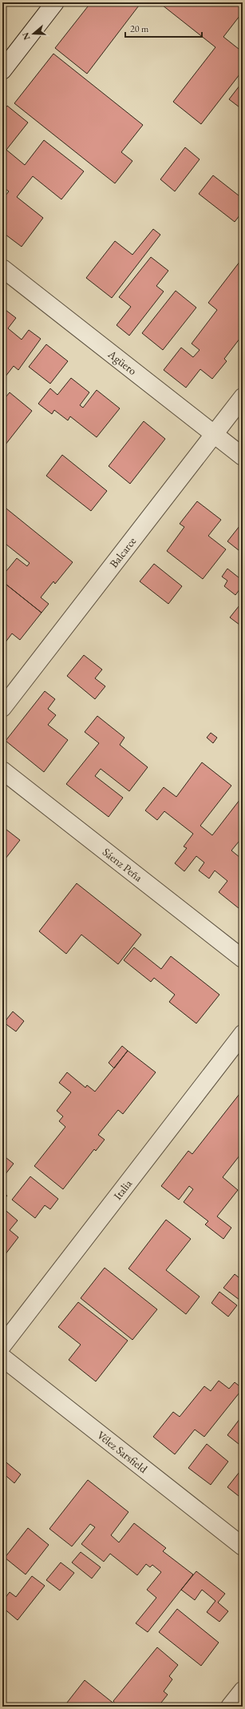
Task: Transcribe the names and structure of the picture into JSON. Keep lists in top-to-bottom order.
{
  "streets": {
    "street": [
      "Agüero",
      "Balcarce",
      "Sáenz Peña",
      "Italia",
      "Vélez Sarsfield"
    ]
  },
  "crossings": [
    ["Agüero", "Balcarce"]
  ],
  "scale_bar": "20 m",
  "north": "left"
}
